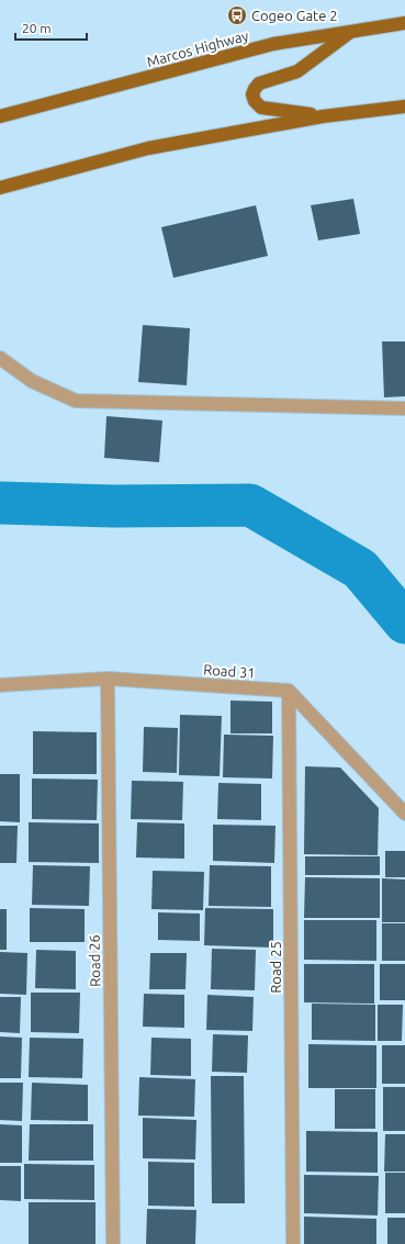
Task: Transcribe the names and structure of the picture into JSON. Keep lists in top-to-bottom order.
{
  "streets": {
    "main road": ["Marcos Highway"],
    "street": ["Road 31", "Road 26", "Road 25"]
  },
  "crossings": [
    ["Road 31", "Road 26"],
    ["Road 31", "Road 25"]
  ],
  "places": {
    "bus stop": ["Cogeo Gate 2"]
  },
  "scale_bar": "20 m"
}
